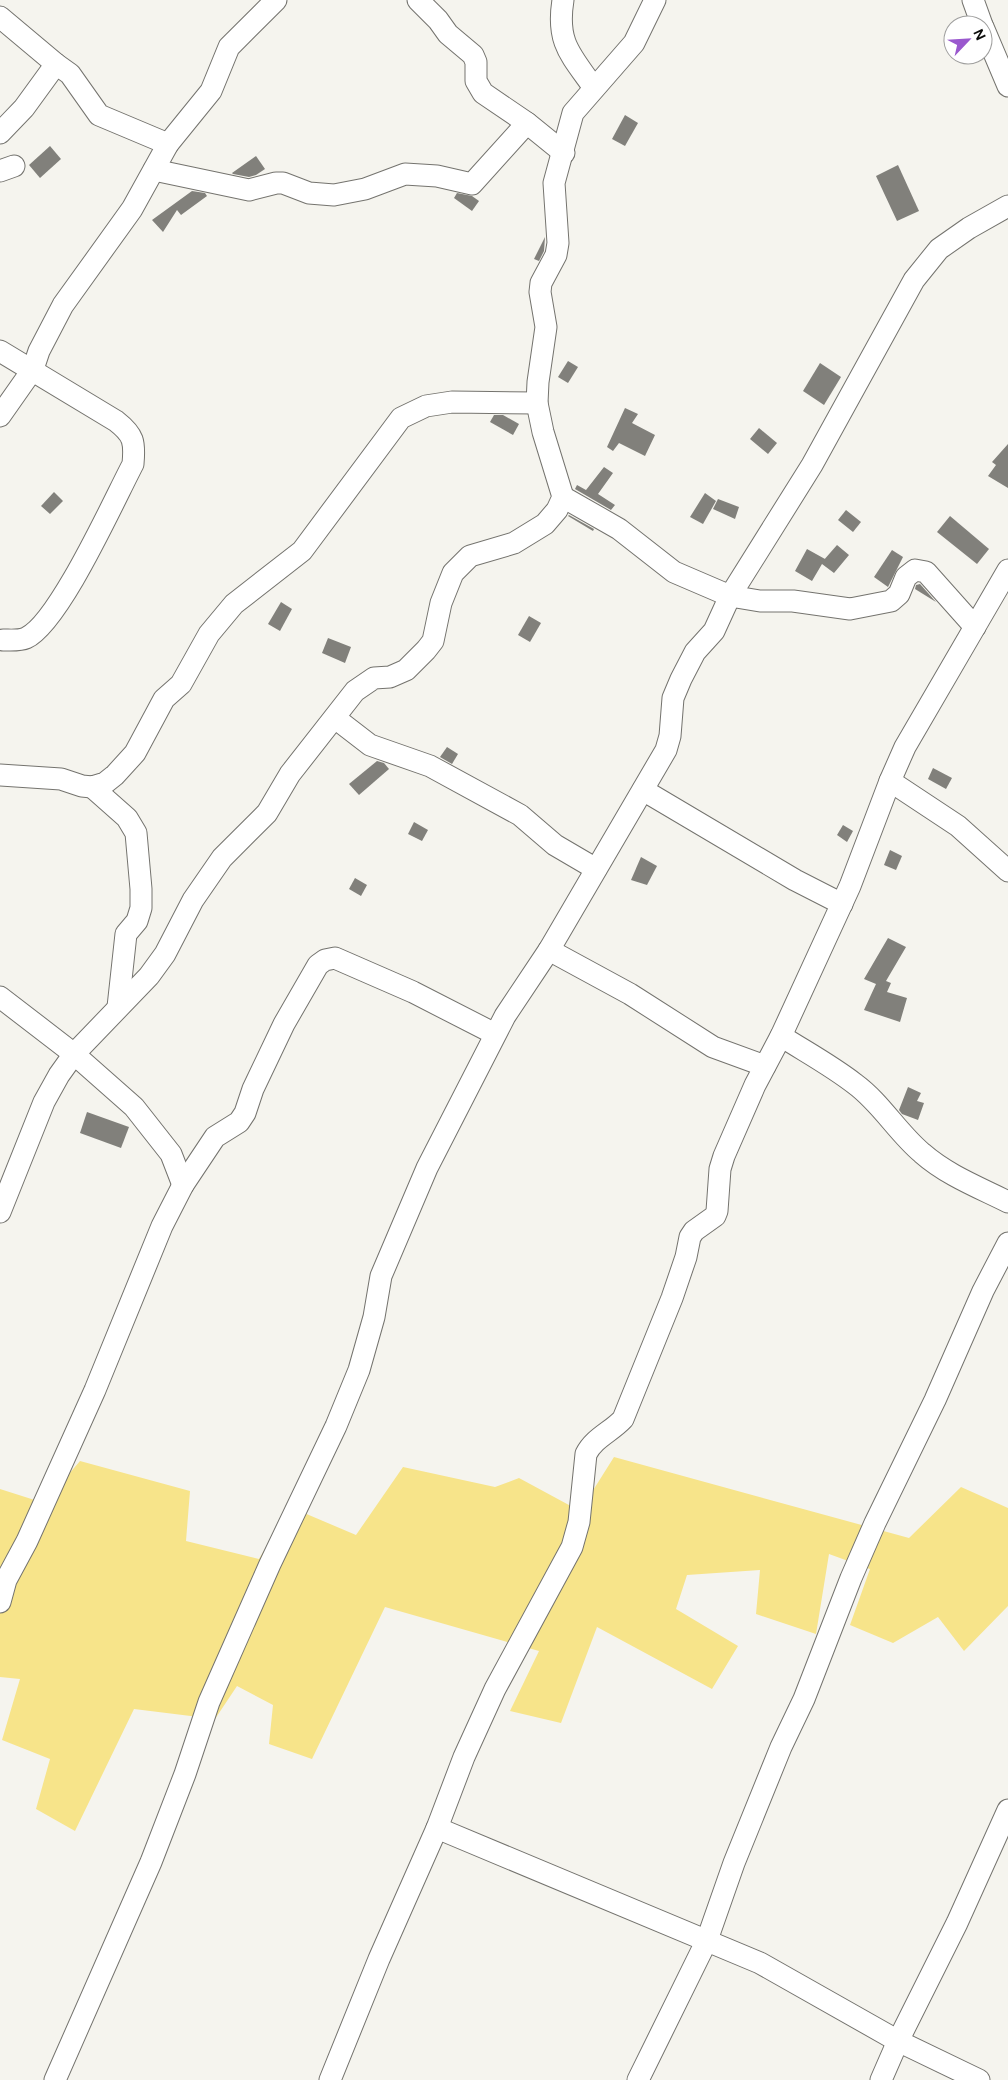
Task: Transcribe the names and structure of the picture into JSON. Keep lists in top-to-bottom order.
{
  "north": "top right"
}
